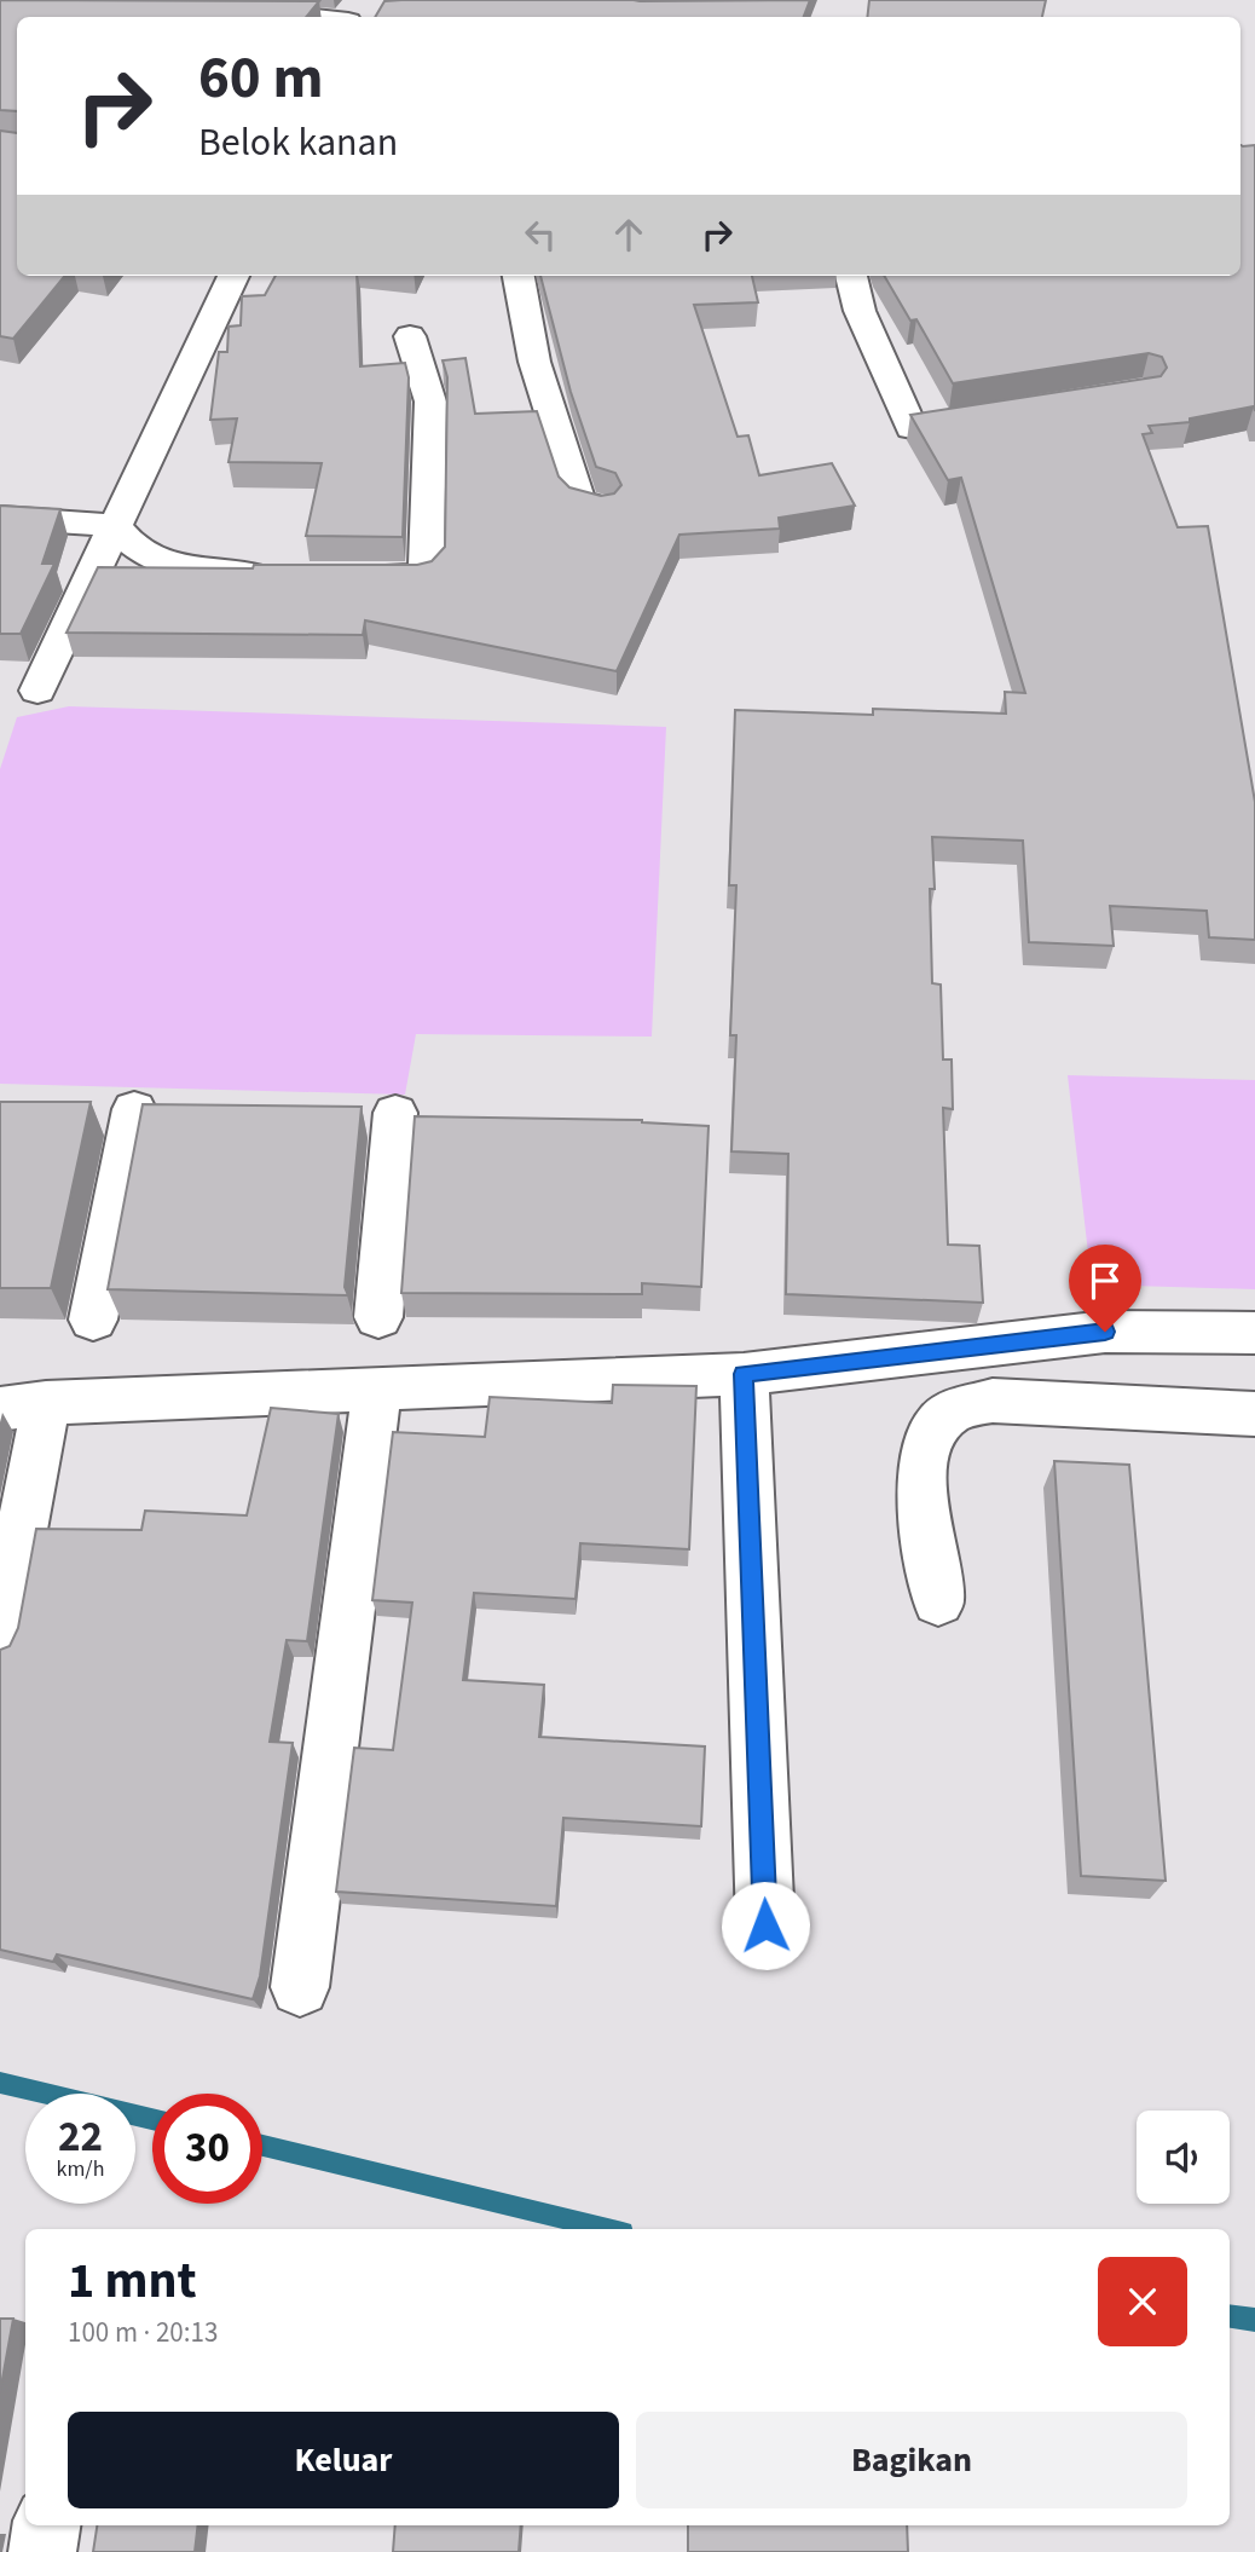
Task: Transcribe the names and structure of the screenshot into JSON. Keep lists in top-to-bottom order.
{
  "page": {
    "turn": ["60 m", "Belok kanan"],
    "speed": "22 km/h",
    "limit": "30",
    "heading": ["1 mnt", "100 m · 20:13"],
    "buttons": ["Keluar", "Bagikan"]
  }
}
